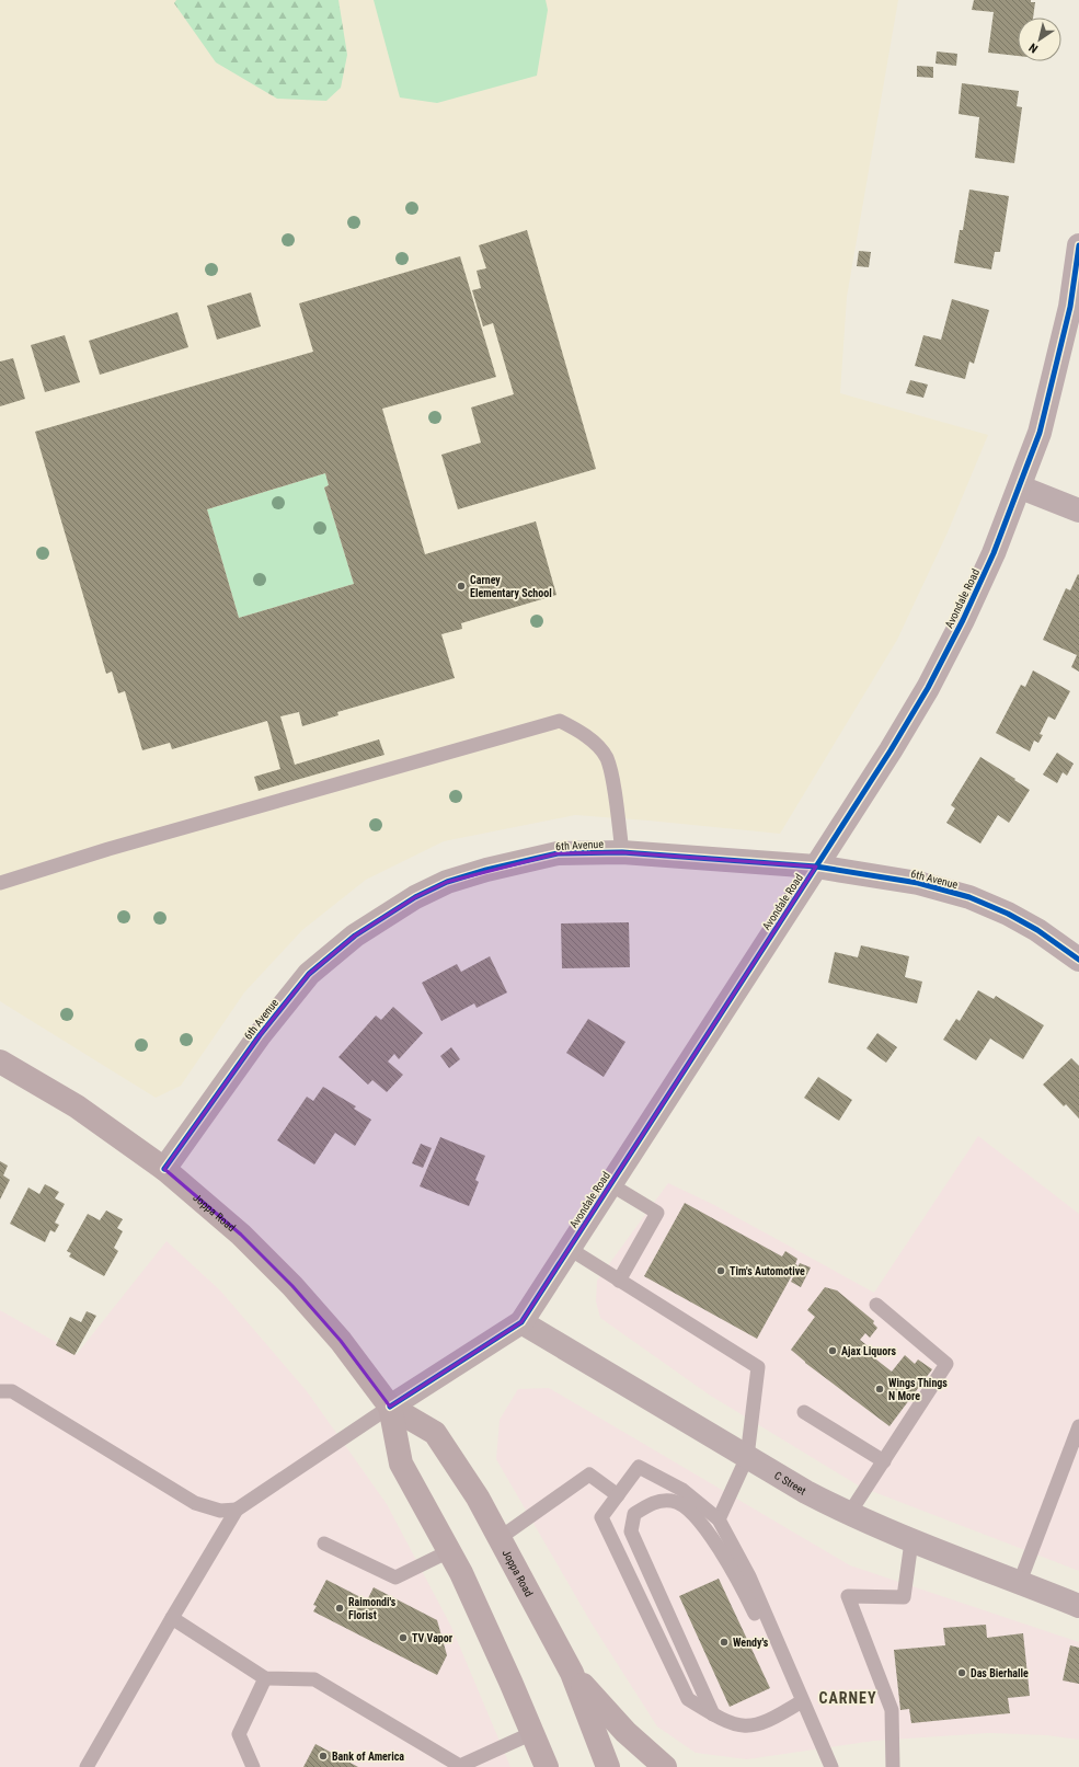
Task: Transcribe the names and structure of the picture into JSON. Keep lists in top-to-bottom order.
{
  "streets": {
    "main road": ["Joppa Road"],
    "street": ["Avondale Road", "6th Avenue", "C Street"]
  },
  "crossings": [
    ["Avondale Road", "6th Avenue"],
    ["Avondale Road", "Joppa Road"],
    ["Avondale Road", "C Street"],
    ["6th Avenue", "Joppa Road"]
  ],
  "districts": ["CARNEY"],
  "places": [
    "Carney Elementary School",
    "Tim's Automotive",
    "Ajax Liquors",
    "Wings Things N More",
    "Raimondi's Florist",
    "TV Vapor",
    "Wendy's",
    "Das Bierhalle",
    "Bank of America"
  ],
  "north": "bottom left"
}
